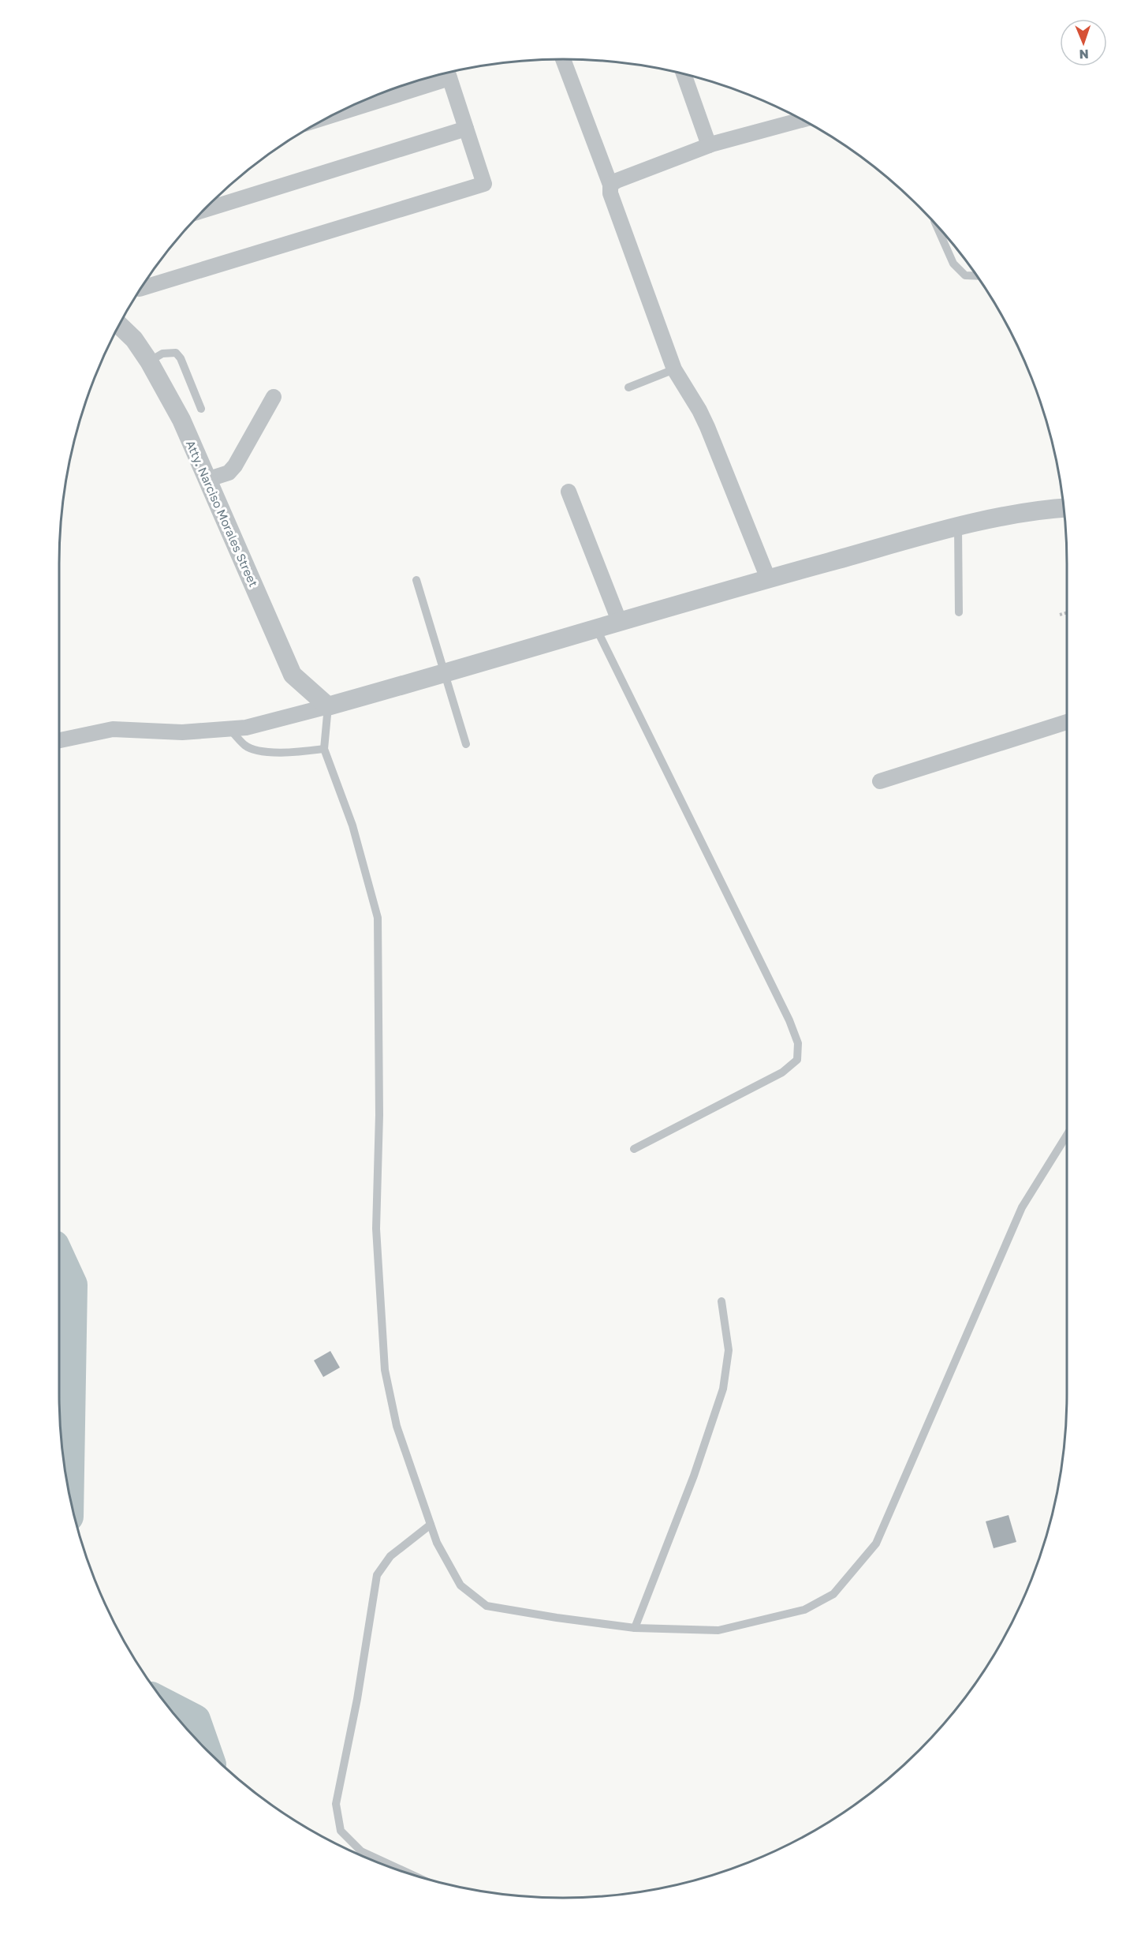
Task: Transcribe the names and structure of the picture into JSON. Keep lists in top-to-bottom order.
{
  "streets": {
    "street": ["Atty. Narciso Morales Street"]
  },
  "north": "bottom"
}
